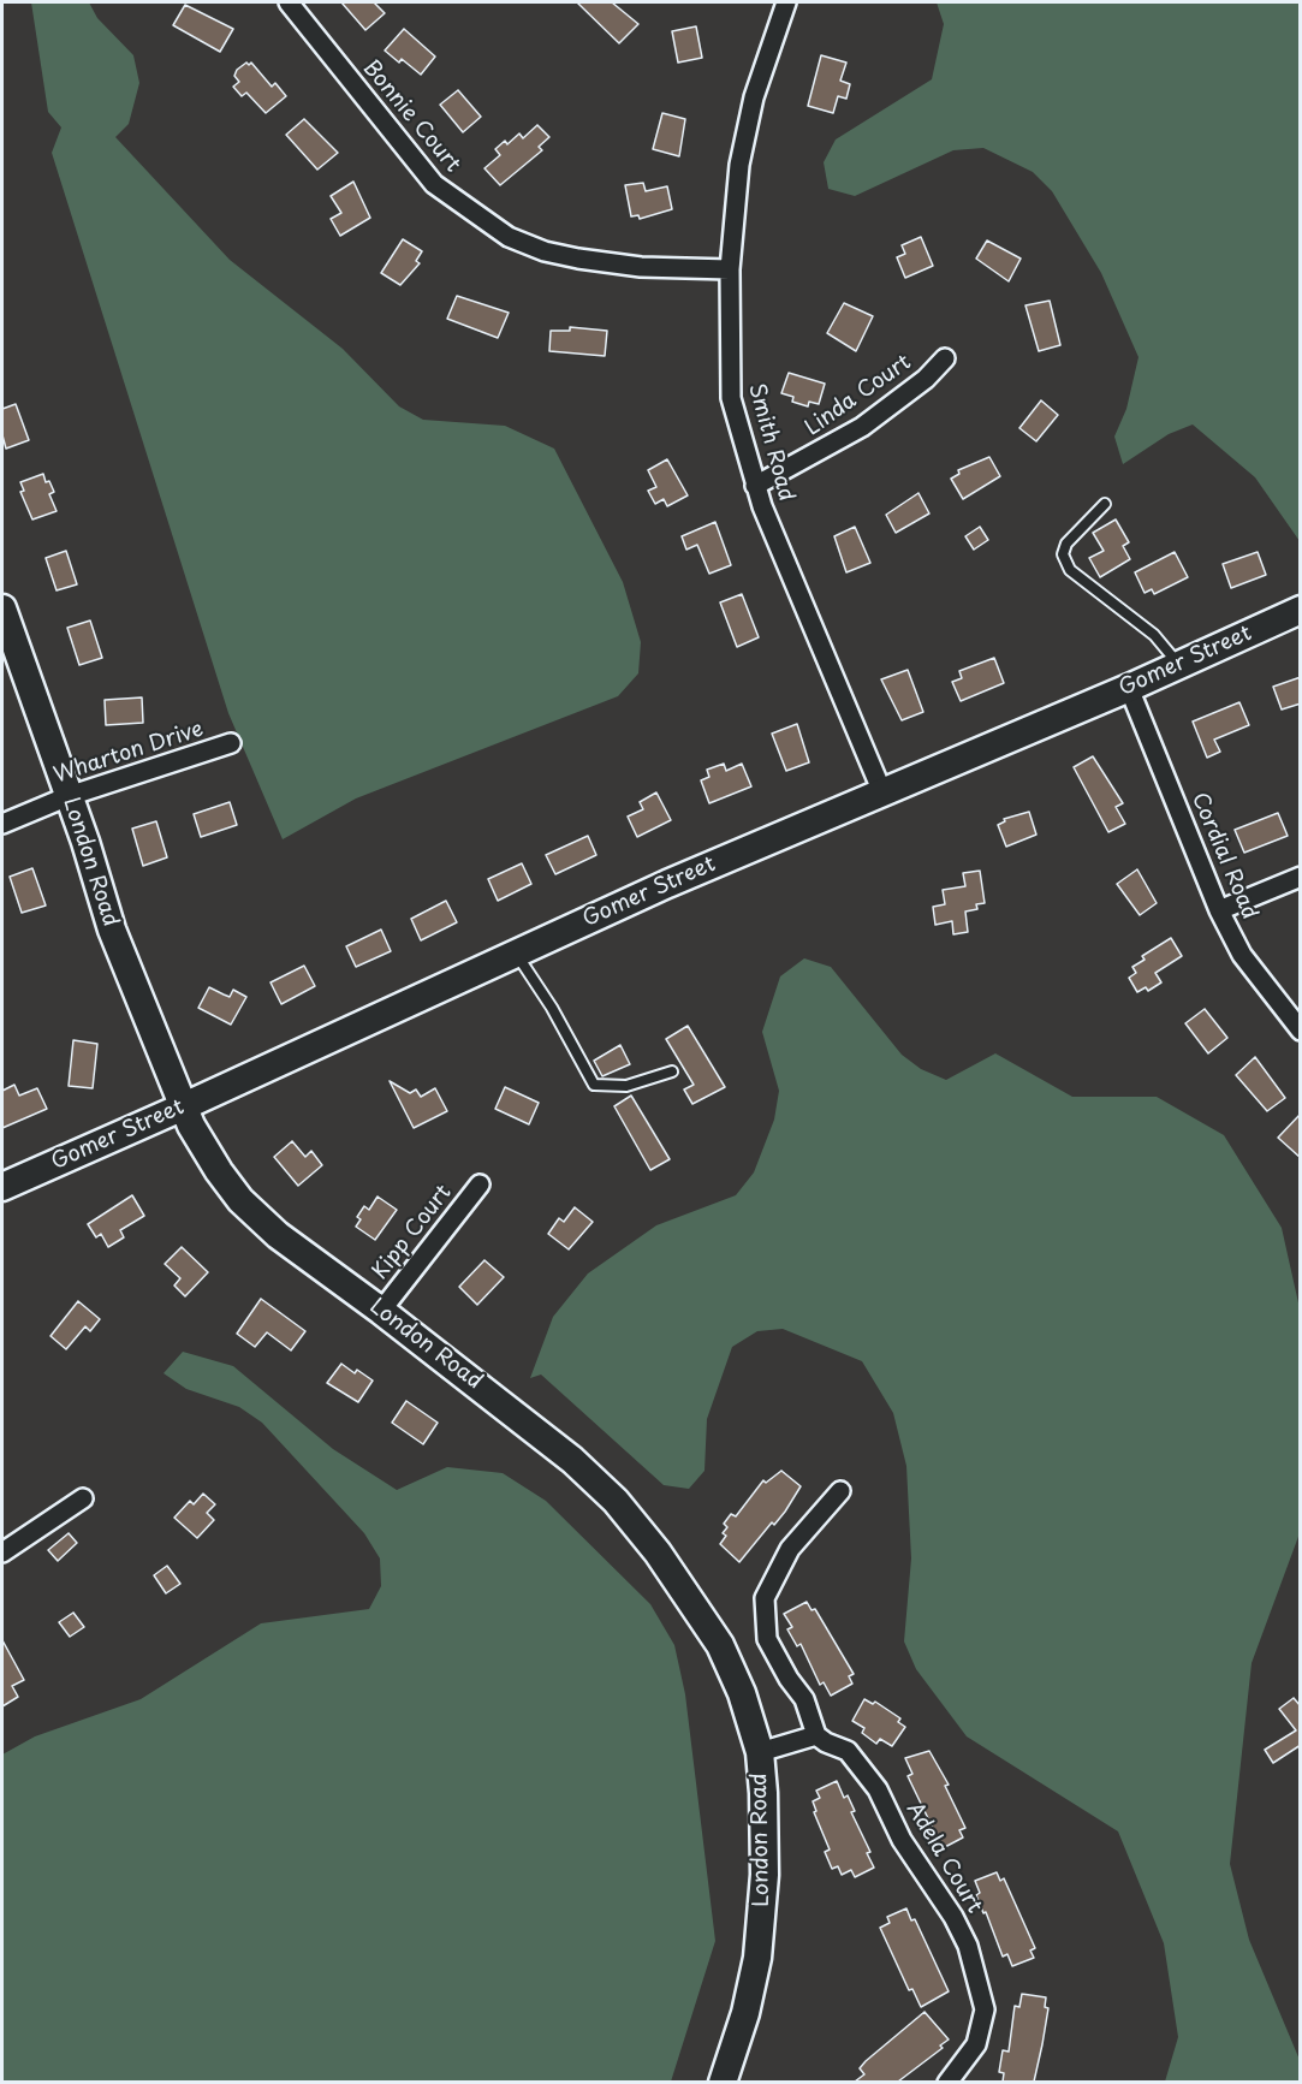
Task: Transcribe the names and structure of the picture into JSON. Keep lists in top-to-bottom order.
{
  "streets": {
    "street": [
      "Bonnie Court",
      "Linda Court",
      "Smith Road",
      "Gomer Street",
      "Wharton Drive",
      "Cordial Road",
      "London Road",
      "Kipp Court",
      "Adela Court"
    ]
  },
  "crossings": [
    ["Bonnie Court", "Smith Road"],
    ["Linda Court", "Smith Road"],
    ["Smith Road", "Gomer Street"],
    ["Gomer Street", "Cordial Road"],
    ["Gomer Street", "London Road"],
    ["Wharton Drive", "London Road"],
    ["London Road", "Kipp Court"]
  ]
}
